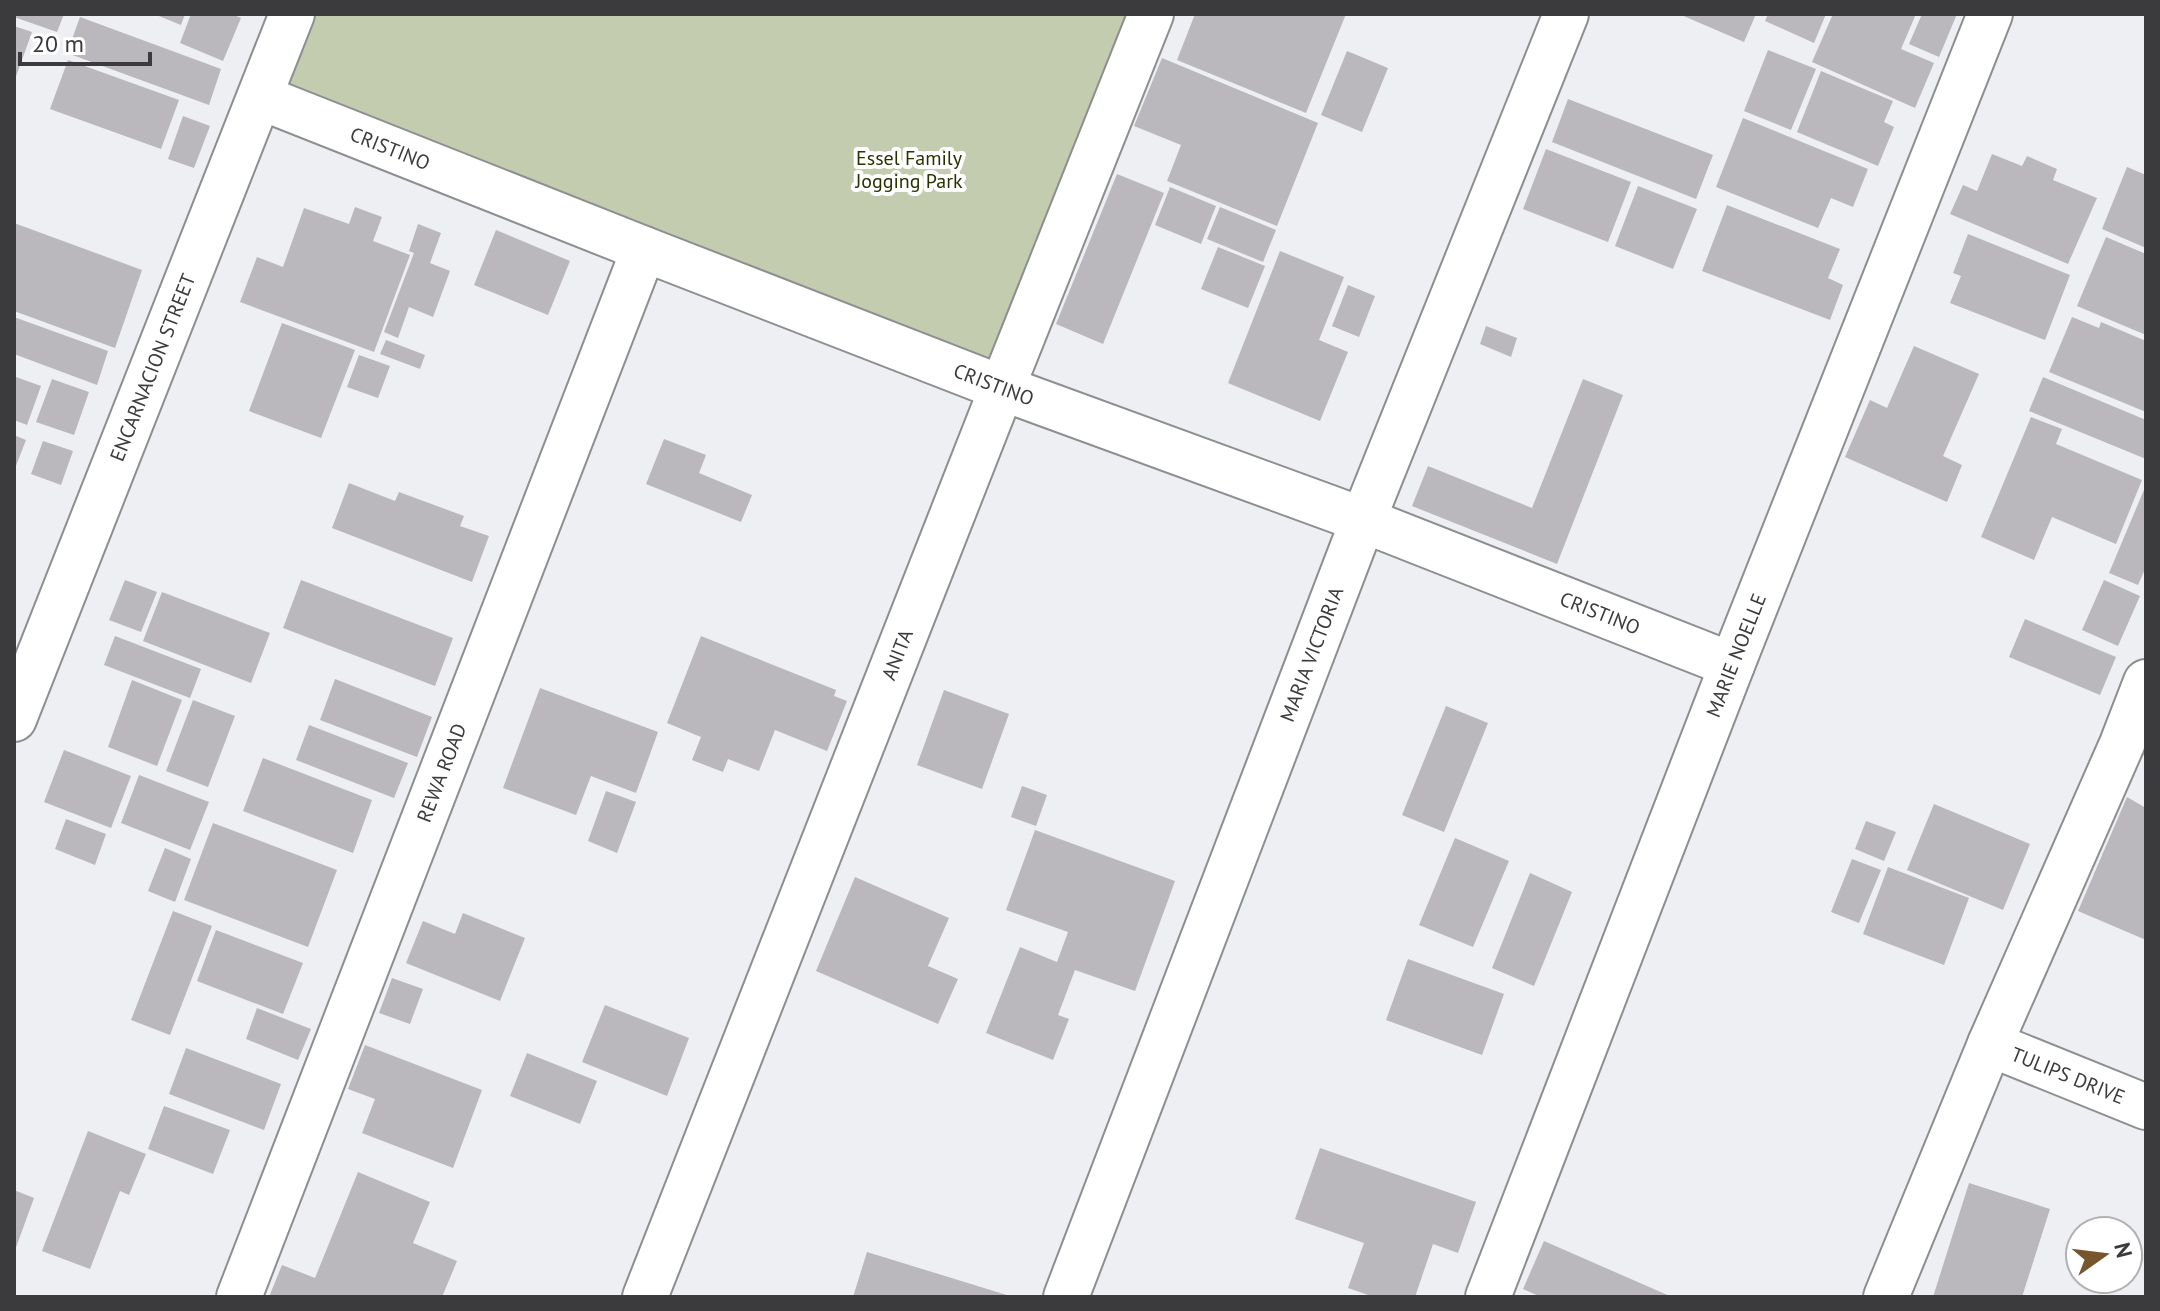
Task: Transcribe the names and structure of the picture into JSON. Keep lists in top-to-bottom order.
{
  "streets": {
    "street": [
      "CRISTINO",
      "ENCARNACION STREET",
      "MARIA VICTORIA",
      "MARIE NOELLE",
      "ANITA",
      "REWA ROAD",
      "TULIPS DRIVE"
    ]
  },
  "crossings": [
    ["CRISTINO", "ENCARNACION STREET"],
    ["CRISTINO", "MARIA VICTORIA"],
    ["CRISTINO", "MARIE NOELLE"],
    ["CRISTINO", "ANITA"],
    ["CRISTINO", "REWA ROAD"]
  ],
  "parks": ["Essel Family Jogging Park"],
  "scale_bar": "20 m",
  "north": "right"
}
